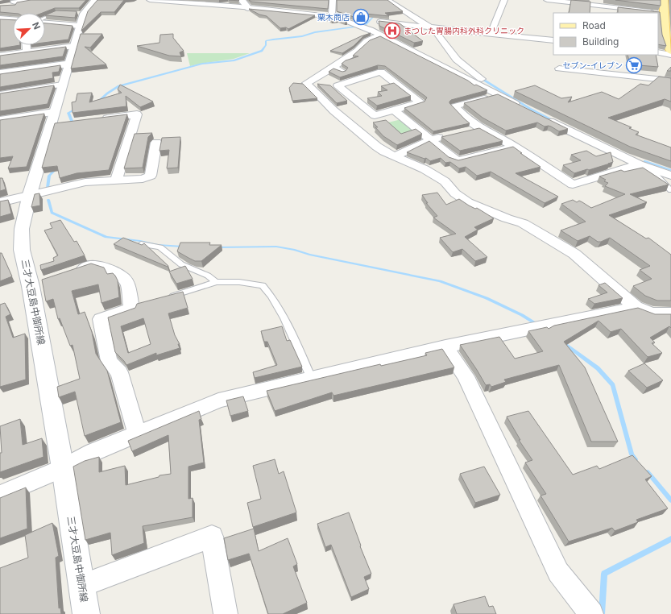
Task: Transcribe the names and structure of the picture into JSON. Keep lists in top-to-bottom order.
{
  "streets": {
    "main road": ["三才大豆島中御所線"]
  },
  "places": {
    "shop": ["栗木商店"],
    "hospital": ["まつした胃腸内科外科クリニック"],
    "supermarket": ["セブン-イレブン"]
  },
  "legend": ["Road", "Building"],
  "north": "top right"
}
